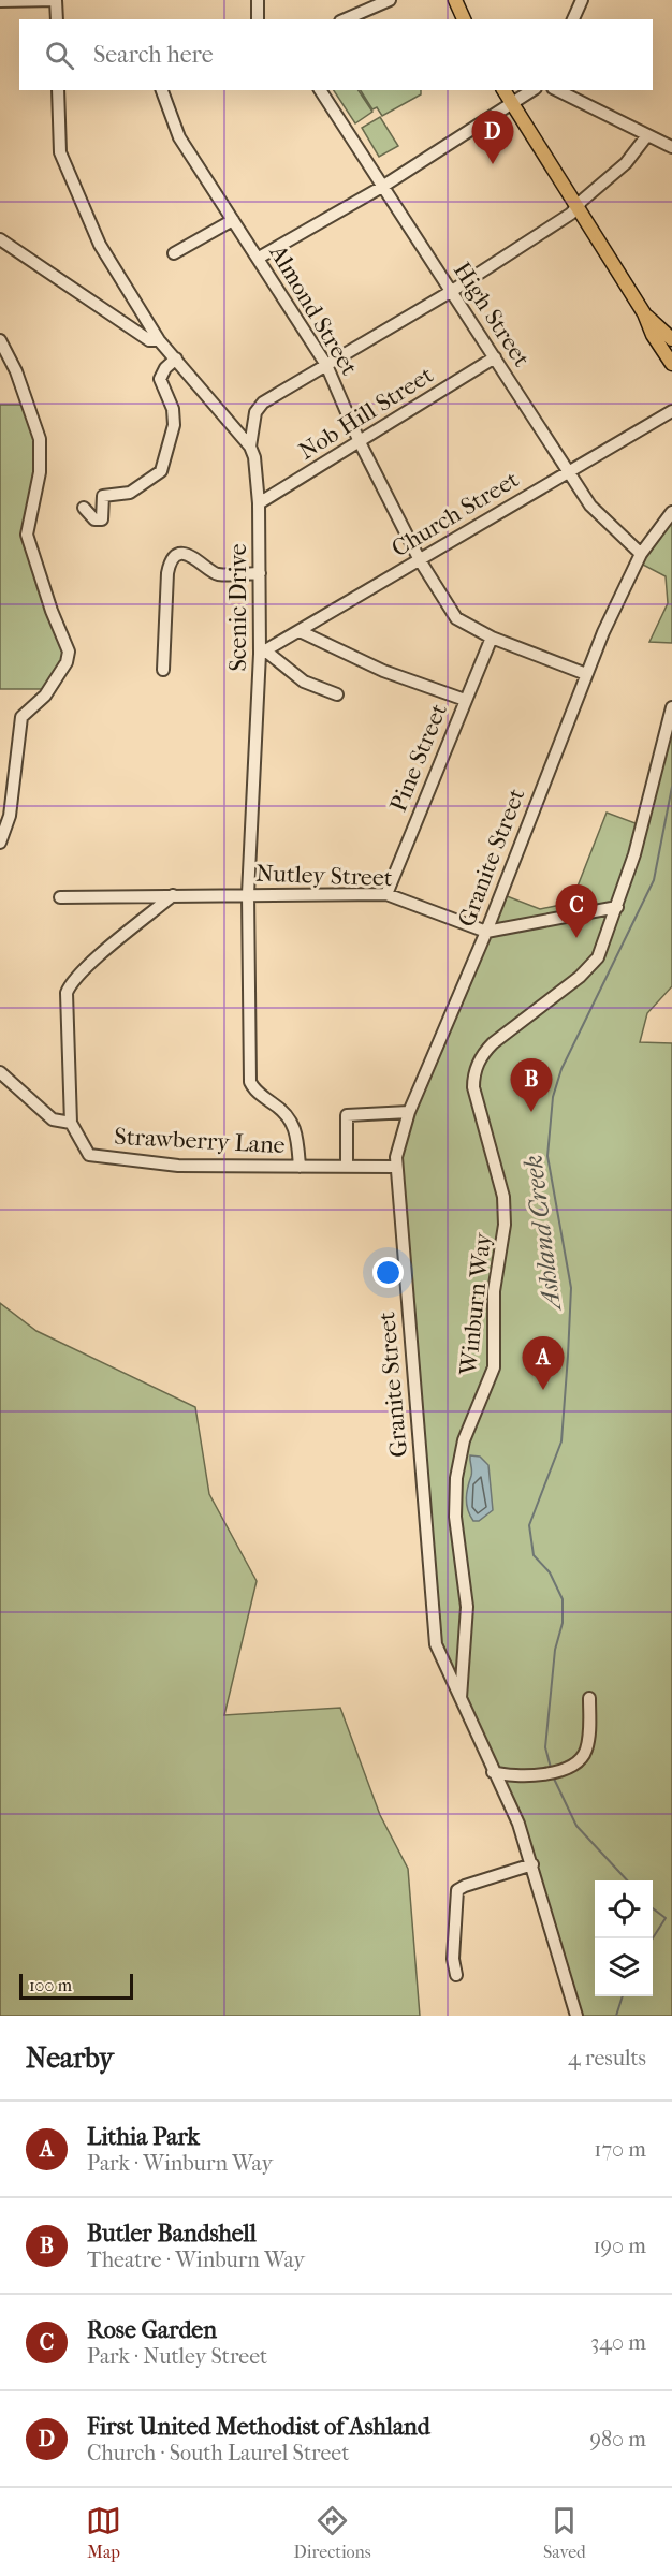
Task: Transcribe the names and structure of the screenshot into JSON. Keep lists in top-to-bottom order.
{
  "streets": {
    "street": [
      "Almond Street",
      "High Street",
      "Nob Hill Street",
      "Church Street",
      "Scenic Drive",
      "Pine Street",
      "Granite Street",
      "Nutley Street",
      "Strawberry Lane",
      "Winburn Way"
    ]
  },
  "crossings": [
    ["Almond Street", "Nob Hill Street"],
    ["Almond Street", "Church Street"],
    ["Almond Street", "Pine Street"],
    ["Almond Street", "Granite Street"],
    ["High Street", "Nob Hill Street"],
    ["High Street", "Church Street"],
    ["High Street", "Granite Street"],
    ["Nob Hill Street", "Scenic Drive"],
    ["Church Street", "Scenic Drive"],
    ["Scenic Drive", "Nutley Street"],
    ["Scenic Drive", "Strawberry Lane"],
    ["Pine Street", "Nutley Street"],
    ["Granite Street", "Nutley Street"],
    ["Granite Street", "Strawberry Lane"],
    ["Granite Street", "Winburn Way"]
  ],
  "water": ["Ashland Creek"],
  "scale_bar": "100 m",
  "page": {
    "search": "Search here",
    "pins": [
      "D",
      "C",
      "B",
      "A"
    ],
    "scale": "100 m",
    "heading": ["Nearby", "4 results"],
    "list": [
      {
        "mark": "A",
        "name": "Lithia Park",
        "note": "Park · Winburn Way",
        "value": "170 m"
      },
      {
        "mark": "B",
        "name": "Butler Bandshell",
        "note": "Theatre · Winburn Way",
        "value": "190 m"
      },
      {
        "mark": "C",
        "name": "Rose Garden",
        "note": "Park · Nutley Street",
        "value": "340 m"
      },
      {
        "mark": "D",
        "name": "First United Methodist of Ashland",
        "note": "Church · South Laurel Street",
        "value": "980 m"
      }
    ],
    "nav": ["Map", "Directions", "Saved"]
  }
}
